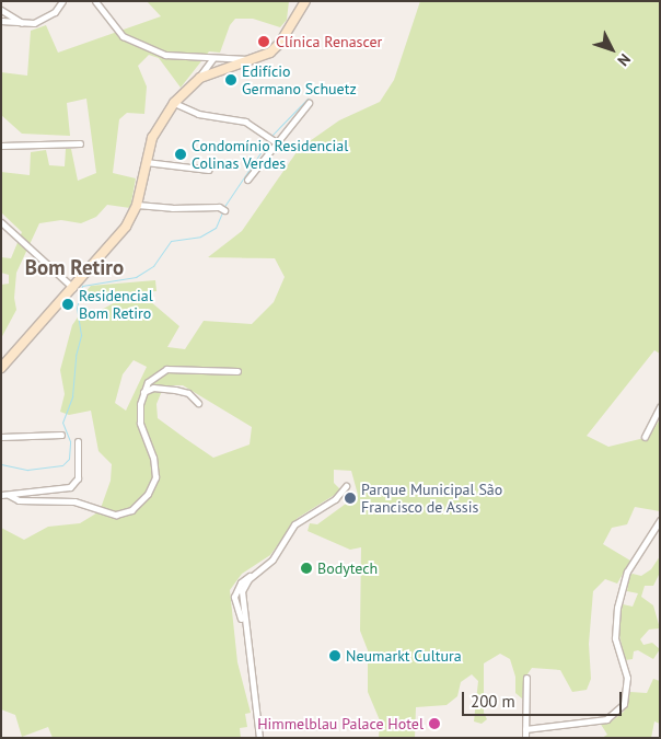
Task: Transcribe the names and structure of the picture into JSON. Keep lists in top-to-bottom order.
{
  "districts": ["Bom Retiro"],
  "places": [
    "Clínica Renascer",
    "Edifício Germano Schuetz",
    "Condomínio Residencial Colinas Verdes",
    "Residencial Bom Retiro",
    "Parque Municipal São Francisco de Assis",
    "Bodytech",
    "Neumarkt Cultura",
    "Himmelblau Palace Hotel"
  ],
  "scale_bar": "200 m",
  "north": "bottom right"
}
